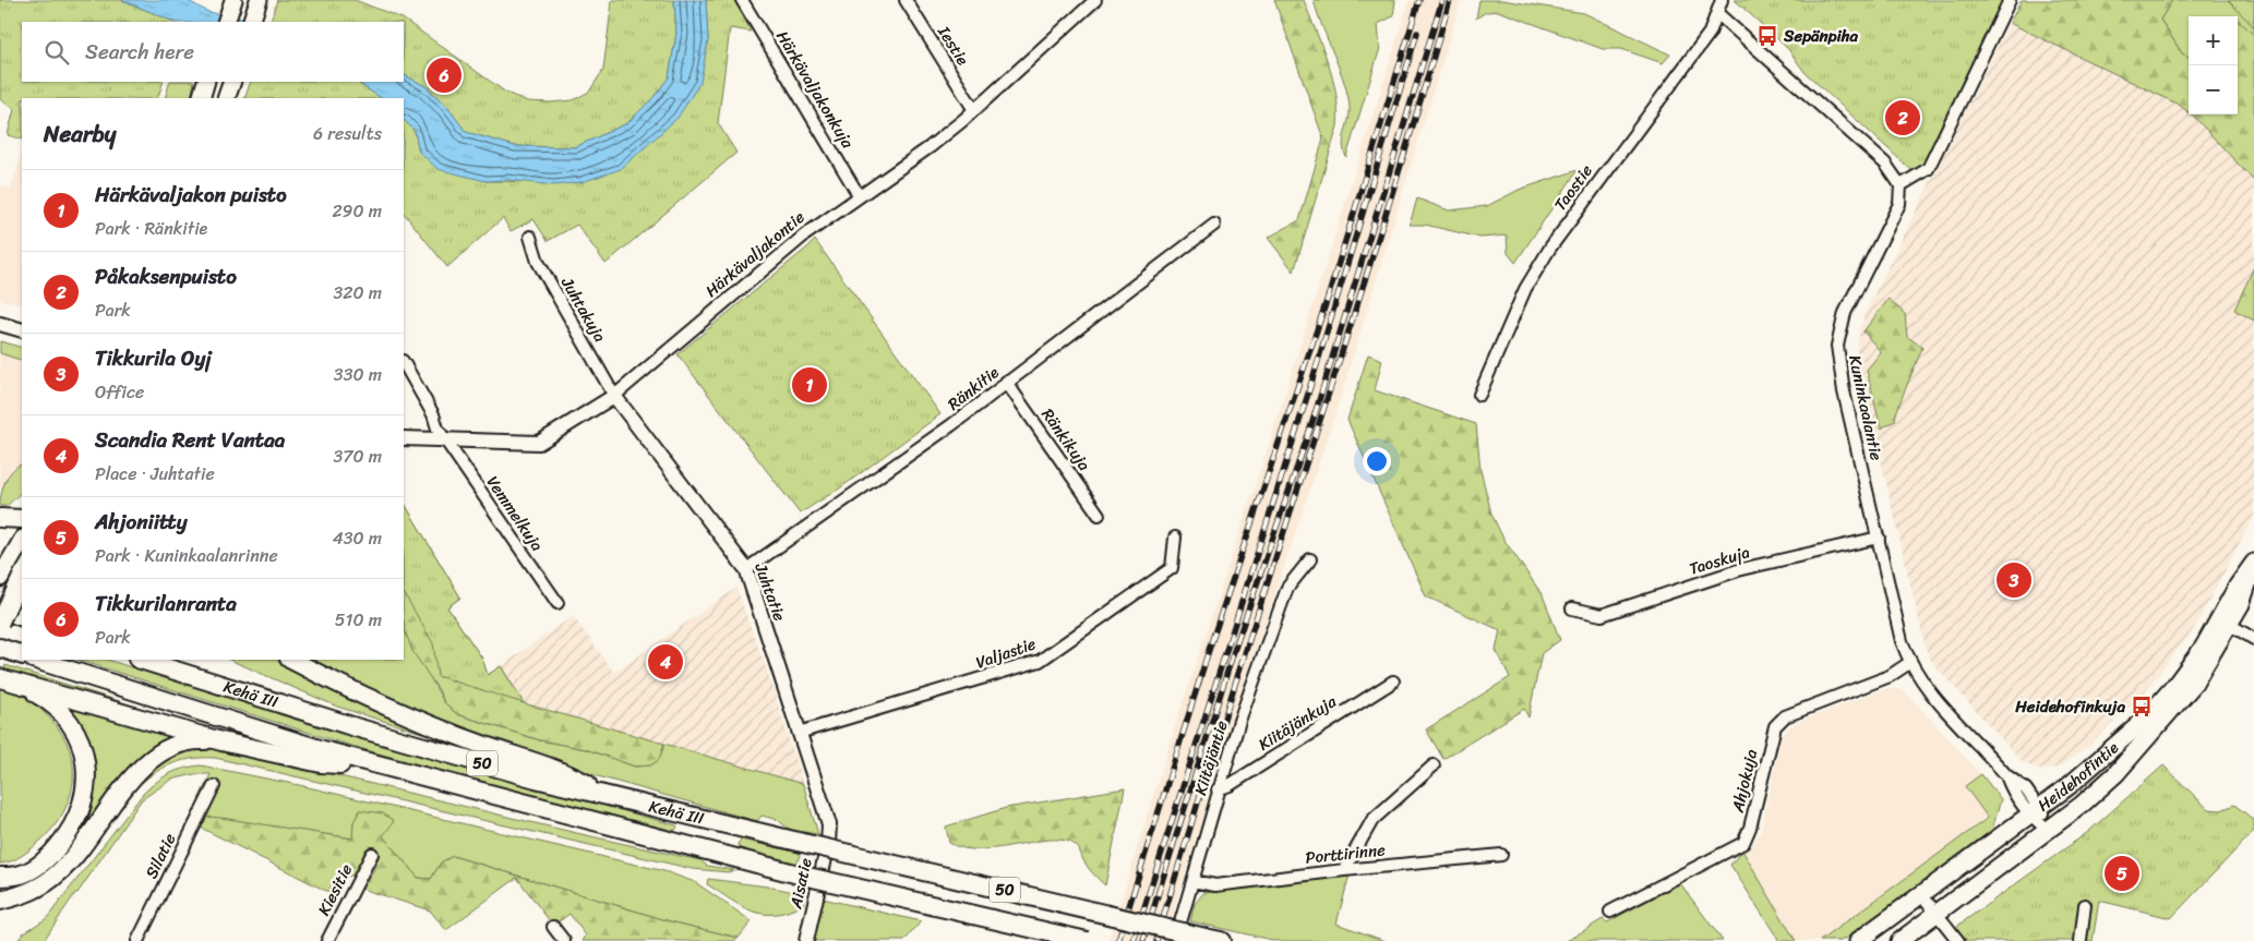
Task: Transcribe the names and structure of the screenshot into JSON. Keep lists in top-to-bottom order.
{
  "streets": {
    "highway": ["Kehä III", "50"],
    "main road": ["Heidehofintie"],
    "street": [
      "Iestie",
      "Härkävaljakonkuja",
      "Taostie",
      "Härkävaljakontie",
      "Juhtakuja",
      "Ränkitie",
      "Kuninkaalantie",
      "Ränkikuja",
      "Vemmelkuja",
      "Taoskuja",
      "Juhtatie",
      "Valjastie",
      "Kiitäjänkuja",
      "Kiitäjäntie",
      "Ahjokuja",
      "Porttirinne",
      "Silatie",
      "Aisatie",
      "Kiesitie"
    ]
  },
  "crossings": [
    ["Iestie", "Härkävaljakontie"],
    ["Härkävaljakonkuja", "Härkävaljakontie"],
    ["Härkävaljakontie", "Juhtakuja"],
    ["Härkävaljakontie", "Vemmelkuja"],
    ["Härkävaljakontie", "Juhtatie"],
    ["Juhtakuja", "Juhtatie"],
    ["Ränkitie", "Ränkikuja"],
    ["Ränkitie", "Juhtatie"],
    ["Kuninkaalantie", "Taoskuja"],
    ["Kuninkaalantie", "Heidehofintie"],
    ["Kuninkaalantie", "Ahjokuja"],
    ["Juhtatie", "Valjastie"],
    ["Juhtatie", "Aisatie"],
    ["Kiitäjänkuja", "Kiitäjäntie"],
    ["Kiitäjäntie", "Porttirinne"]
  ],
  "places": {
    "bus stop": ["Sepänpiha", "Heidehofinkuja"]
  },
  "page": {
    "map_buttons": ["+", "−"],
    "search": "Search here",
    "pins": [
      "6",
      "2",
      "1",
      "3",
      "4",
      "5"
    ],
    "heading": ["Nearby", "6 results"],
    "list": [
      {
        "mark": "1",
        "name": "Härkävaljakon puisto",
        "note": "Park · Ränkitie",
        "value": "290 m"
      },
      {
        "mark": "2",
        "name": "Påkaksenpuisto",
        "note": "Park",
        "value": "320 m"
      },
      {
        "mark": "3",
        "name": "Tikkurila Oyj",
        "note": "Office",
        "value": "330 m"
      },
      {
        "mark": "4",
        "name": "Scandia Rent Vantaa",
        "note": "Place · Juhtatie",
        "value": "370 m"
      },
      {
        "mark": "5",
        "name": "Ahjoniitty",
        "note": "Park · Kuninkaalanrinne",
        "value": "430 m"
      },
      {
        "mark": "6",
        "name": "Tikkurilanranta",
        "note": "Park",
        "value": "510 m"
      }
    ]
  }
}
